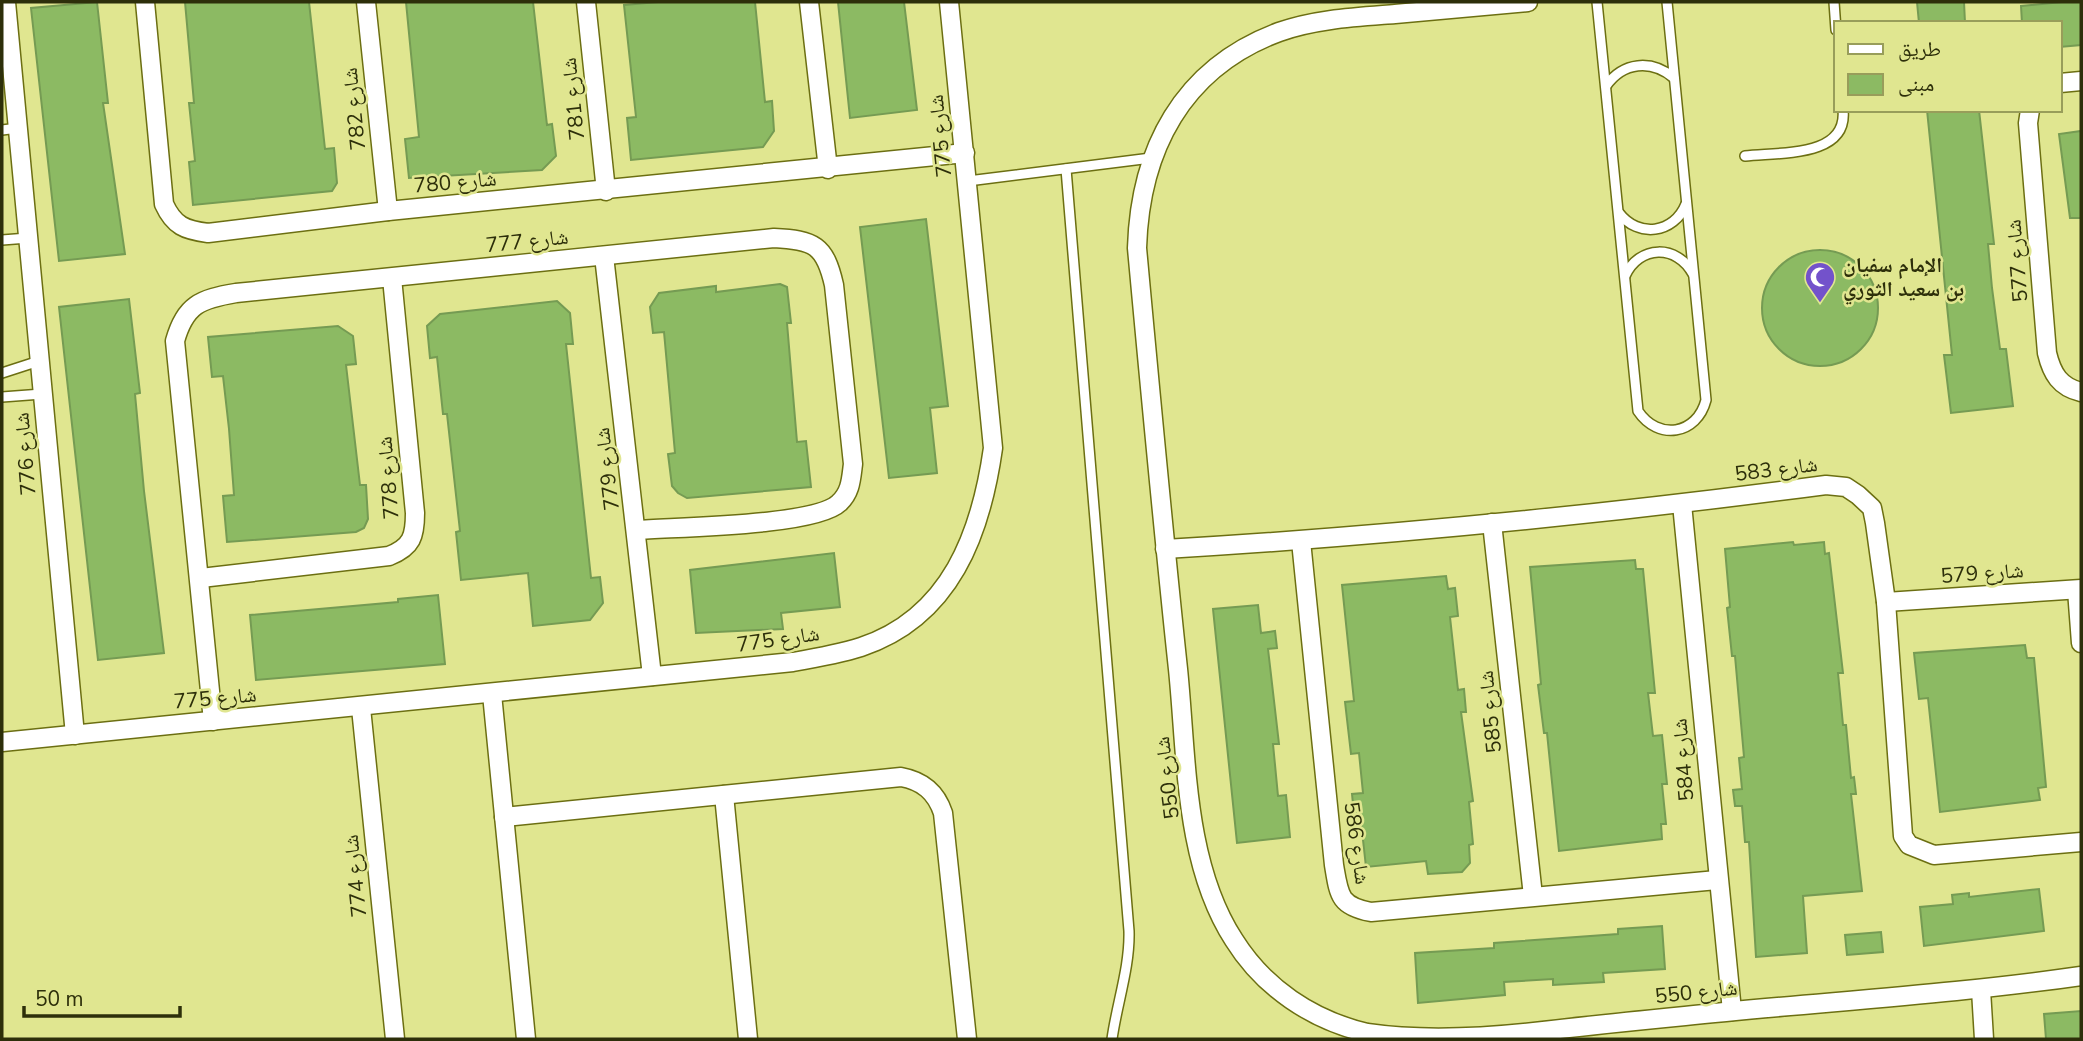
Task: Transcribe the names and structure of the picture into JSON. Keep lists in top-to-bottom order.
{
  "streets": {
    "street": [
      "شارع 781",
      "شارع 782",
      "شارع 775",
      "شارع 780",
      "شارع 777",
      "شارع 577",
      "شارع 776",
      "شارع 779",
      "شارع 583",
      "شارع 778",
      "شارع 579",
      "شارع 585",
      "شارع 584",
      "شارع 550",
      "شارع 586",
      "شارع 774"
    ]
  },
  "crossings": [
    ["شارع 781", "شارع 780"],
    ["شارع 782", "شارع 780"],
    ["شارع 775", "شارع 780"],
    ["شارع 775", "شارع 777"],
    ["شارع 775", "شارع 776"],
    ["شارع 775", "شارع 779"],
    ["شارع 775", "شارع 774"],
    ["شارع 777", "شارع 779"],
    ["شارع 777", "شارع 778"],
    ["شارع 583", "شارع 579"],
    ["شارع 583", "شارع 585"],
    ["شارع 583", "شارع 584"],
    ["شارع 583", "شارع 550"],
    ["شارع 583", "شارع 586"],
    ["شارع 585", "شارع 586"],
    ["شارع 584", "شارع 550"],
    ["شارع 584", "شارع 586"]
  ],
  "places": {
    "mosque": ["الإمام سفيان بن سعيد الثوري"]
  },
  "legend": ["طريق", "مبنى"],
  "scale_bar": "50 m"
}
